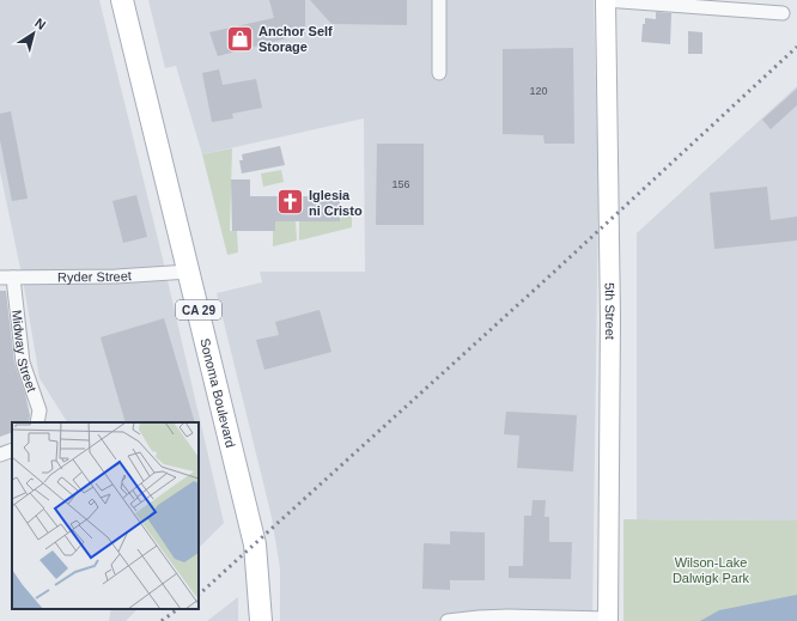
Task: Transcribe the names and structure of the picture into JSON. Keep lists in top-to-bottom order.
{
  "streets": {
    "main road": ["CA 29", "Sonoma Boulevard"],
    "street": ["Ryder Street", "5th Street", "Midway Street"]
  },
  "crossings": [
    ["Ryder Street", "Midway Street"],
    ["Ryder Street", "Sonoma Boulevard"]
  ],
  "parks": ["Wilson-Lake Dalwigk Park"],
  "places": {
    "shop": ["Anchor Self Storage"],
    "church": ["Iglesia ni Cristo"]
  },
  "house_numbers": ["120", "156"],
  "north": "top right"
}
